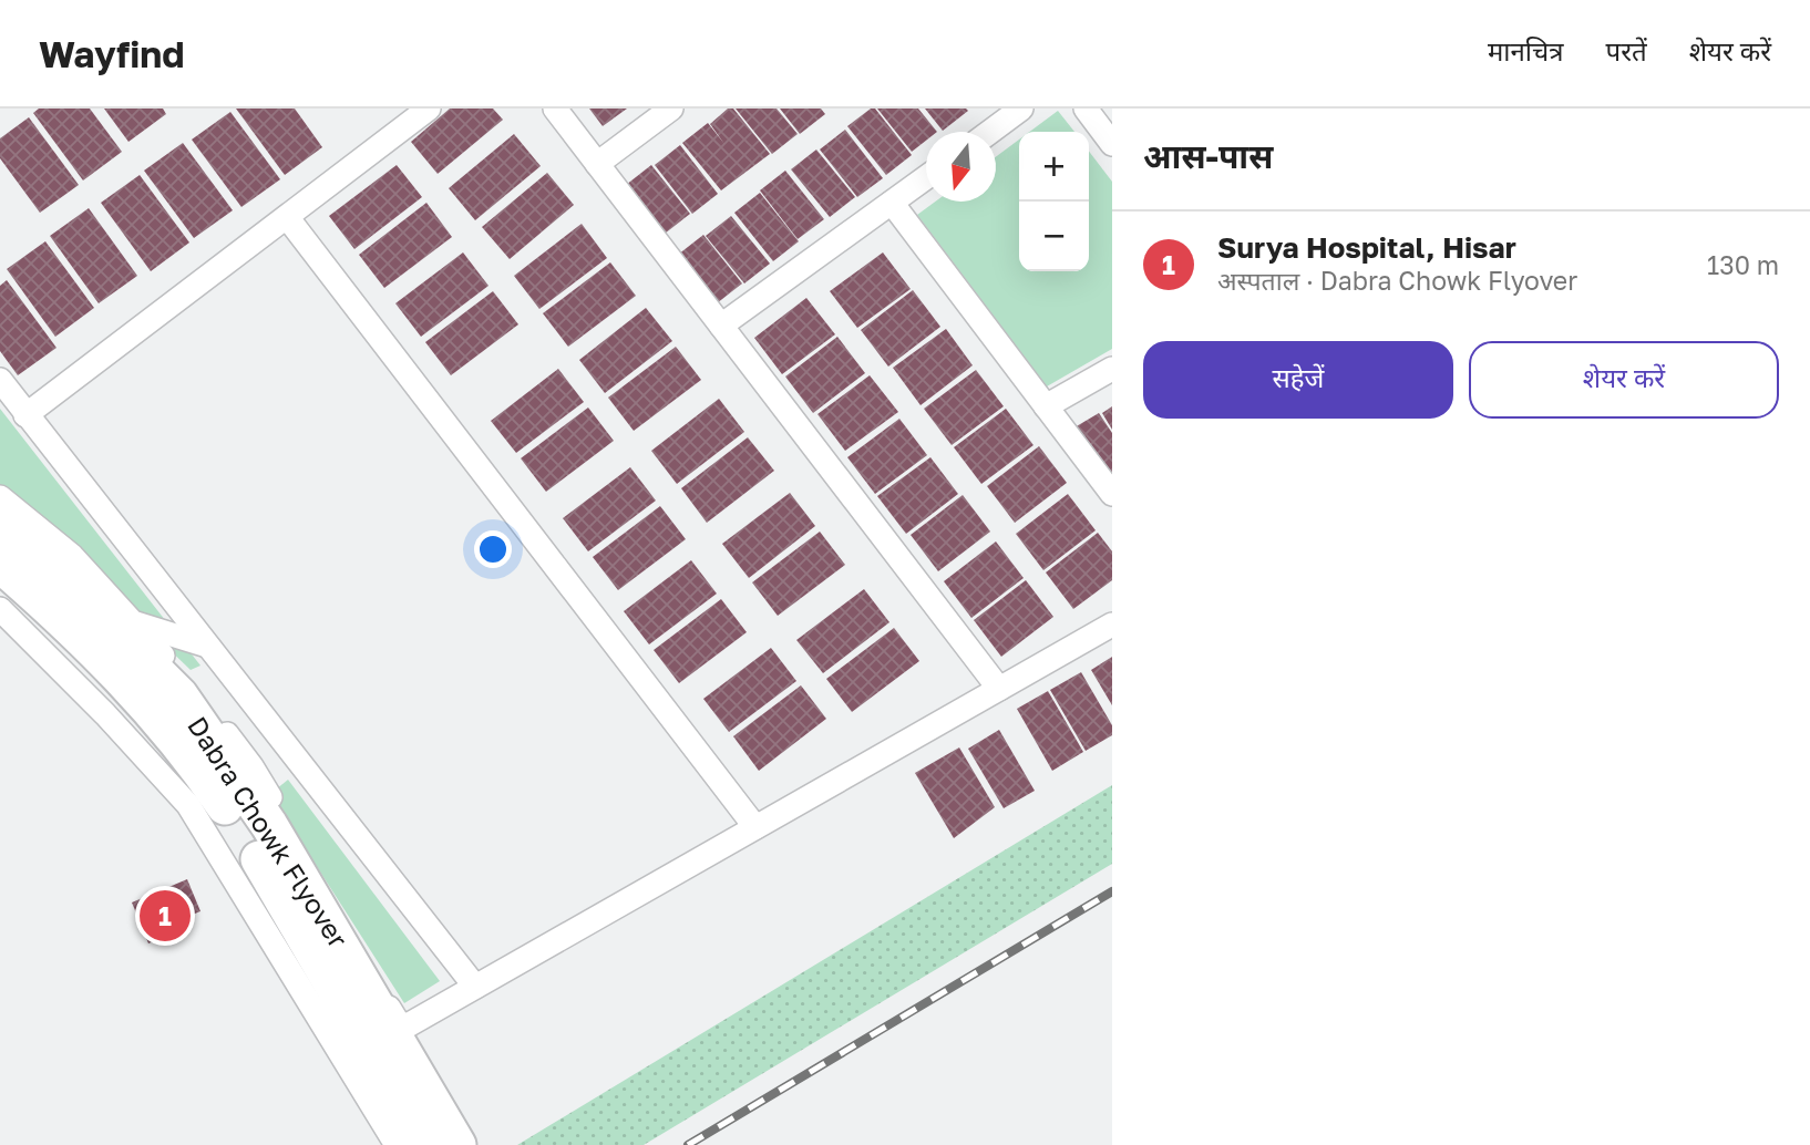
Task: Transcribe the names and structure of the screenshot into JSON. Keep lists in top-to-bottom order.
{
  "streets": {
    "main road": ["Dabra Chowk Flyover"]
  },
  "north": "bottom",
  "page": {
    "header": "Wayfind",
    "nav": ["मानचित्र", "परतें", "शेयर करें"],
    "heading": "आस-पास",
    "map_buttons": ["+", "−"],
    "list": [
      {
        "mark": "1",
        "name": "Surya Hospital, Hisar",
        "note": "अस्पताल · Dabra Chowk Flyover",
        "value": "130 m"
      }
    ],
    "buttons": ["सहेजें", "शेयर करें"],
    "pins": "1"
  }
}
